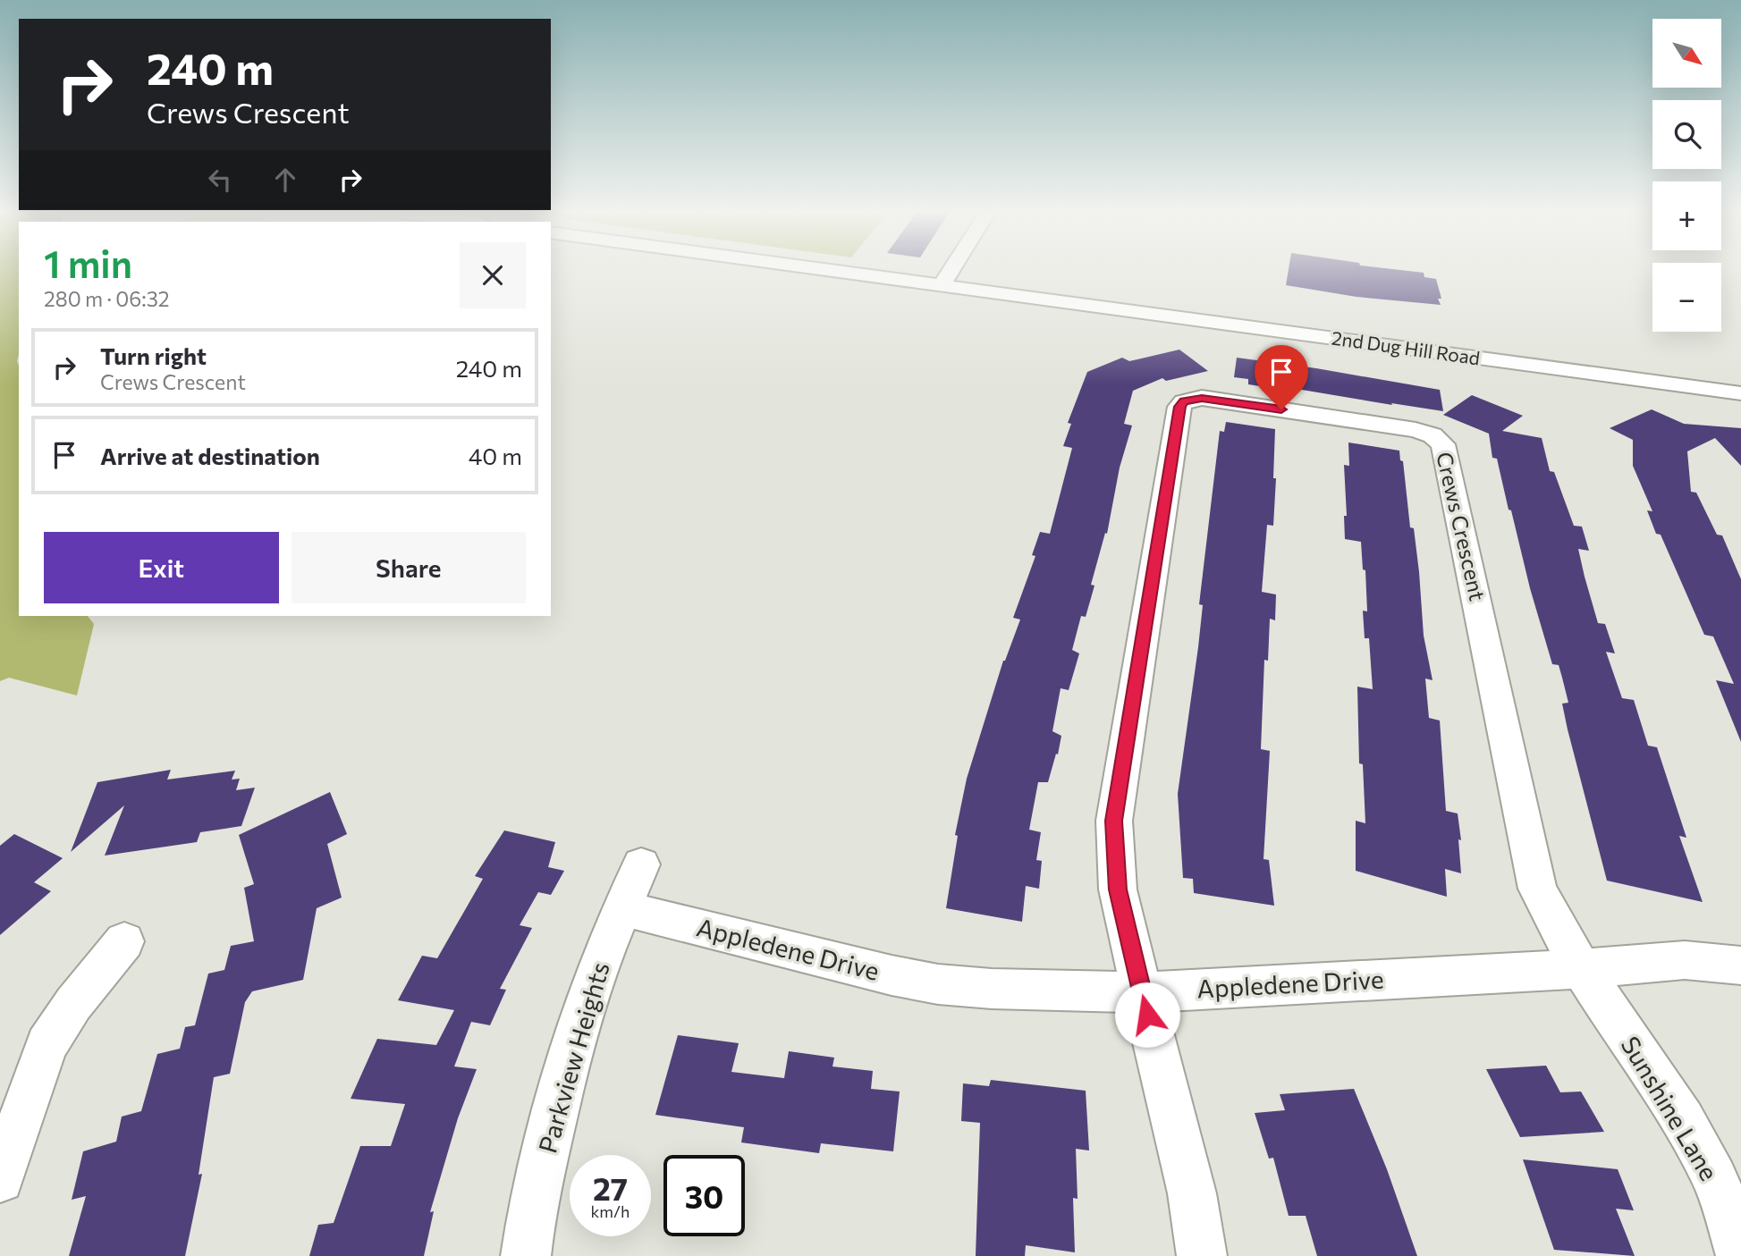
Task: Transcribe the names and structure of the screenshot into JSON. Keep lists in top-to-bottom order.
{
  "streets": {
    "street": [
      "2nd Dug Hill Road",
      "Crews Crescent",
      "Appledene Drive",
      "Parkview Heights",
      "Sunshine Lane"
    ]
  },
  "crossings": [
    ["Crews Crescent", "Appledene Drive"],
    ["Crews Crescent", "Sunshine Lane"],
    ["Appledene Drive", "Parkview Heights"],
    ["Appledene Drive", "Sunshine Lane"]
  ],
  "north": "bottom right",
  "page": {
    "map_buttons": ["+", "−"],
    "turn": ["240 m", "Crews Crescent"],
    "heading": ["1 min", "280 m · 06:32"],
    "list": [
      {
        "name": "Turn right",
        "note": "Crews Crescent",
        "value": "240 m"
      },
      {
        "name": "Arrive at destination",
        "value": "40 m"
      }
    ],
    "buttons": ["Exit", "Share"],
    "speed": "27 km/h",
    "limit": "30"
  }
}
